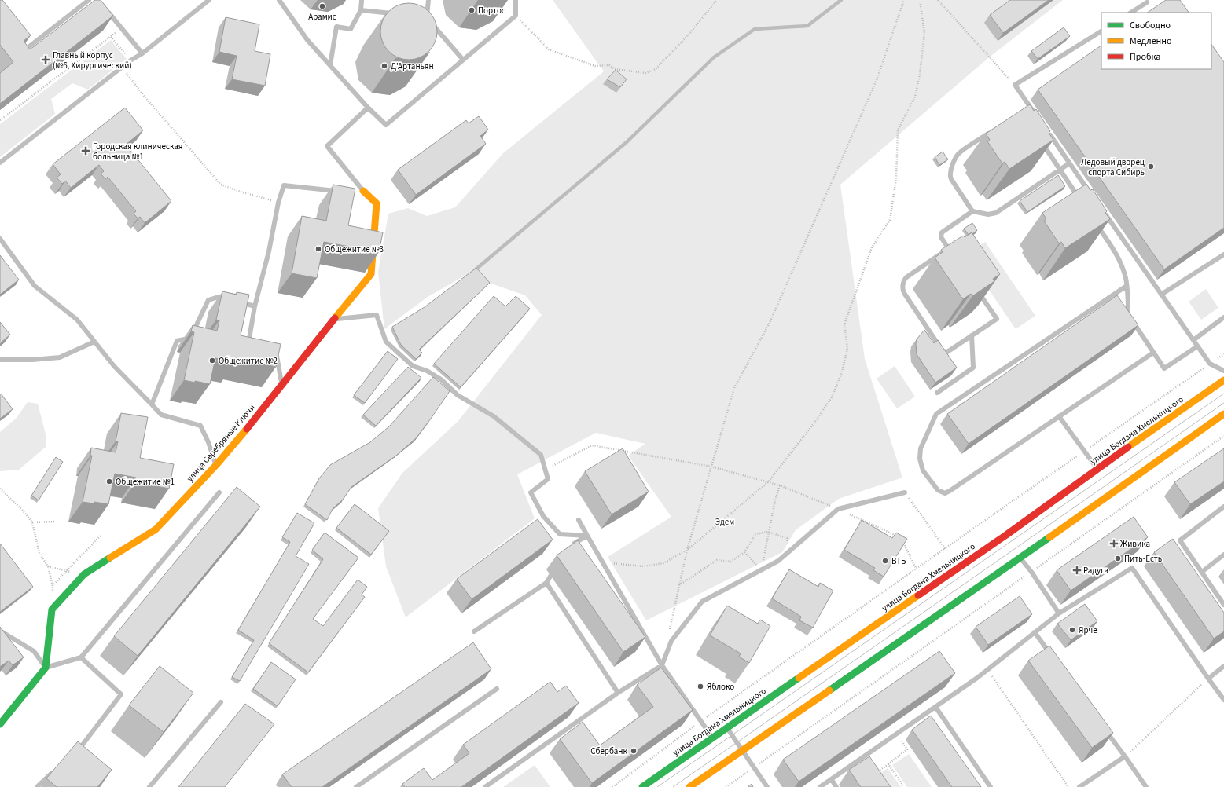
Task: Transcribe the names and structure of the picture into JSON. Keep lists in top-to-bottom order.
{
  "streets": {
    "main road": ["улица Богдана Хмельницкого", "улица Серебряные Ключи"]
  },
  "parks": ["Эдем"],
  "places": {
    "other": [
      "Арамис",
      "Портос",
      "Д'Артаньян",
      "Ледовый дворец спорта Сибирь",
      "Общежитие №3",
      "Общежитие №2",
      "Общежитие №1",
      "Пить-Есть",
      "ВТБ",
      "Ярче",
      "Яблоко",
      "Сбербанк"
    ],
    "health": [
      "Главный корпус (№6, Хирургический)",
      "Городская клиническая больница №1",
      "Живика",
      "Радуга"
    ]
  },
  "legend": ["Свободно", "Медленно", "Пробка"]
}
